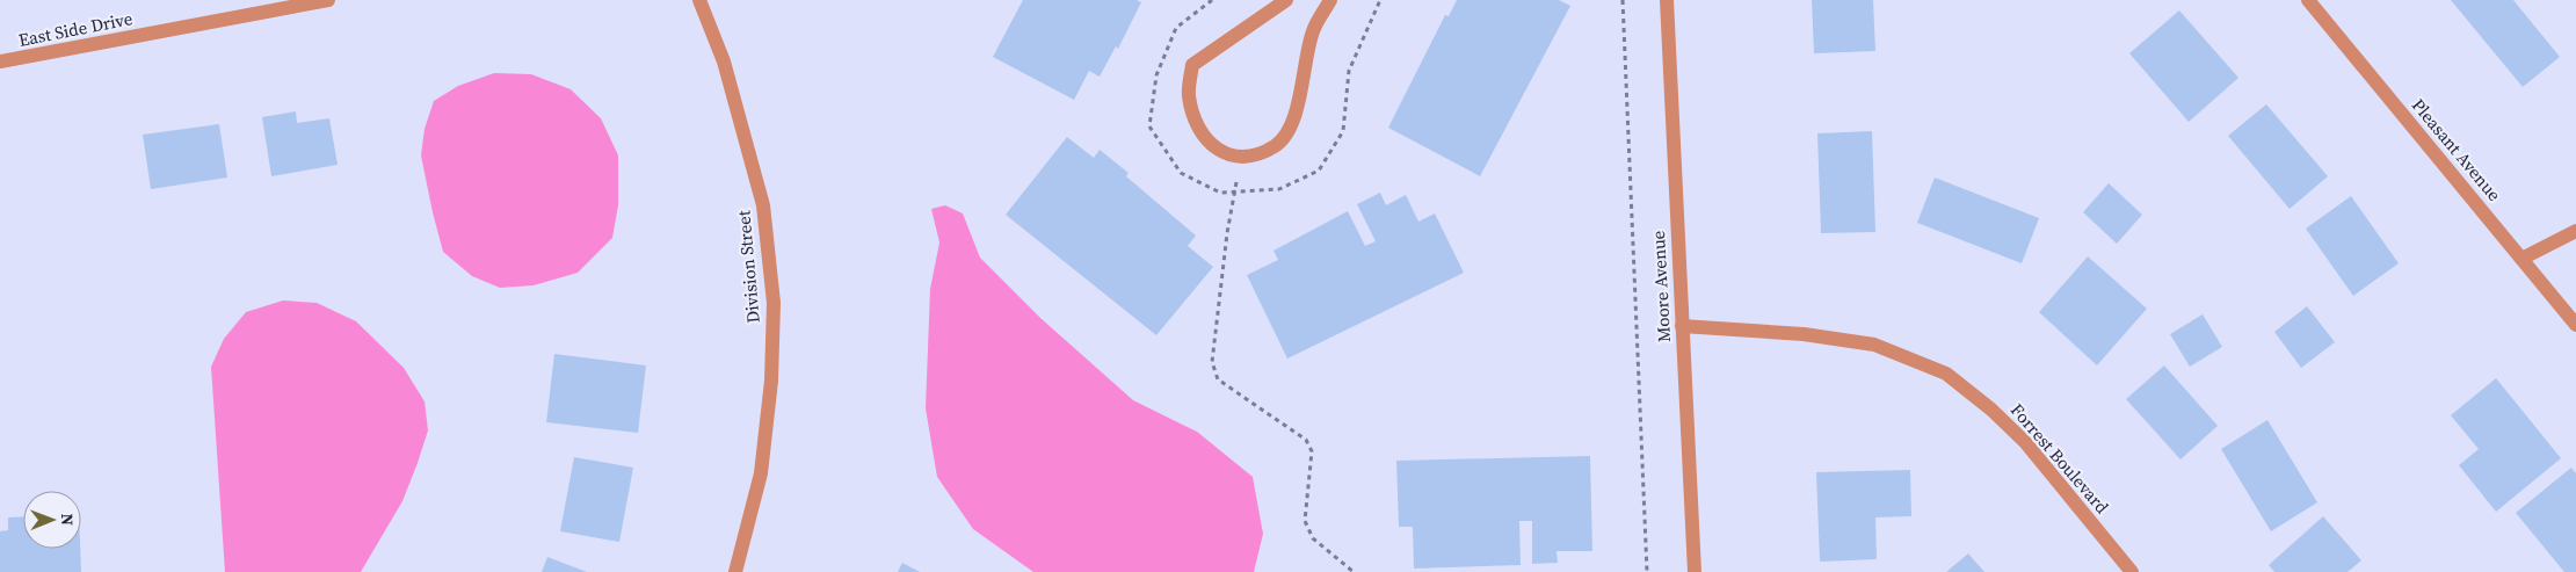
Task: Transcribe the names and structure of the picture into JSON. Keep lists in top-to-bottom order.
{
  "streets": {
    "street": [
      "East Side Drive",
      "Pleasant Avenue",
      "Division Street",
      "Moore Avenue",
      "Forrest Boulevard"
    ]
  },
  "crossings": [
    ["Moore Avenue", "Forrest Boulevard"]
  ],
  "north": "right"
}
